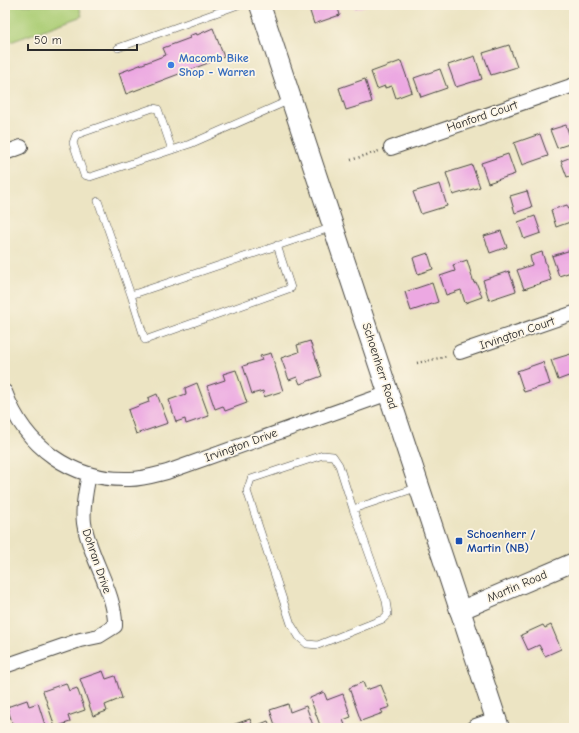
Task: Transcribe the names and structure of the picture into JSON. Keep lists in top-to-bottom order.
{
  "streets": {
    "main road": ["Schoenherr Road"],
    "street": [
      "Hanford Court",
      "Irvington Court",
      "Irvington Drive",
      "Dohran Drive",
      "Martin Road"
    ]
  },
  "crossings": [
    ["Schoenherr Road", "Irvington Drive"],
    ["Schoenherr Road", "Martin Road"],
    ["Irvington Drive", "Dohran Drive"]
  ],
  "places": {
    "other": ["Macomb Bike Shop - Warren"],
    "transit": ["Schoenherr / Martin (NB)"]
  },
  "scale_bar": "50 m"
}
